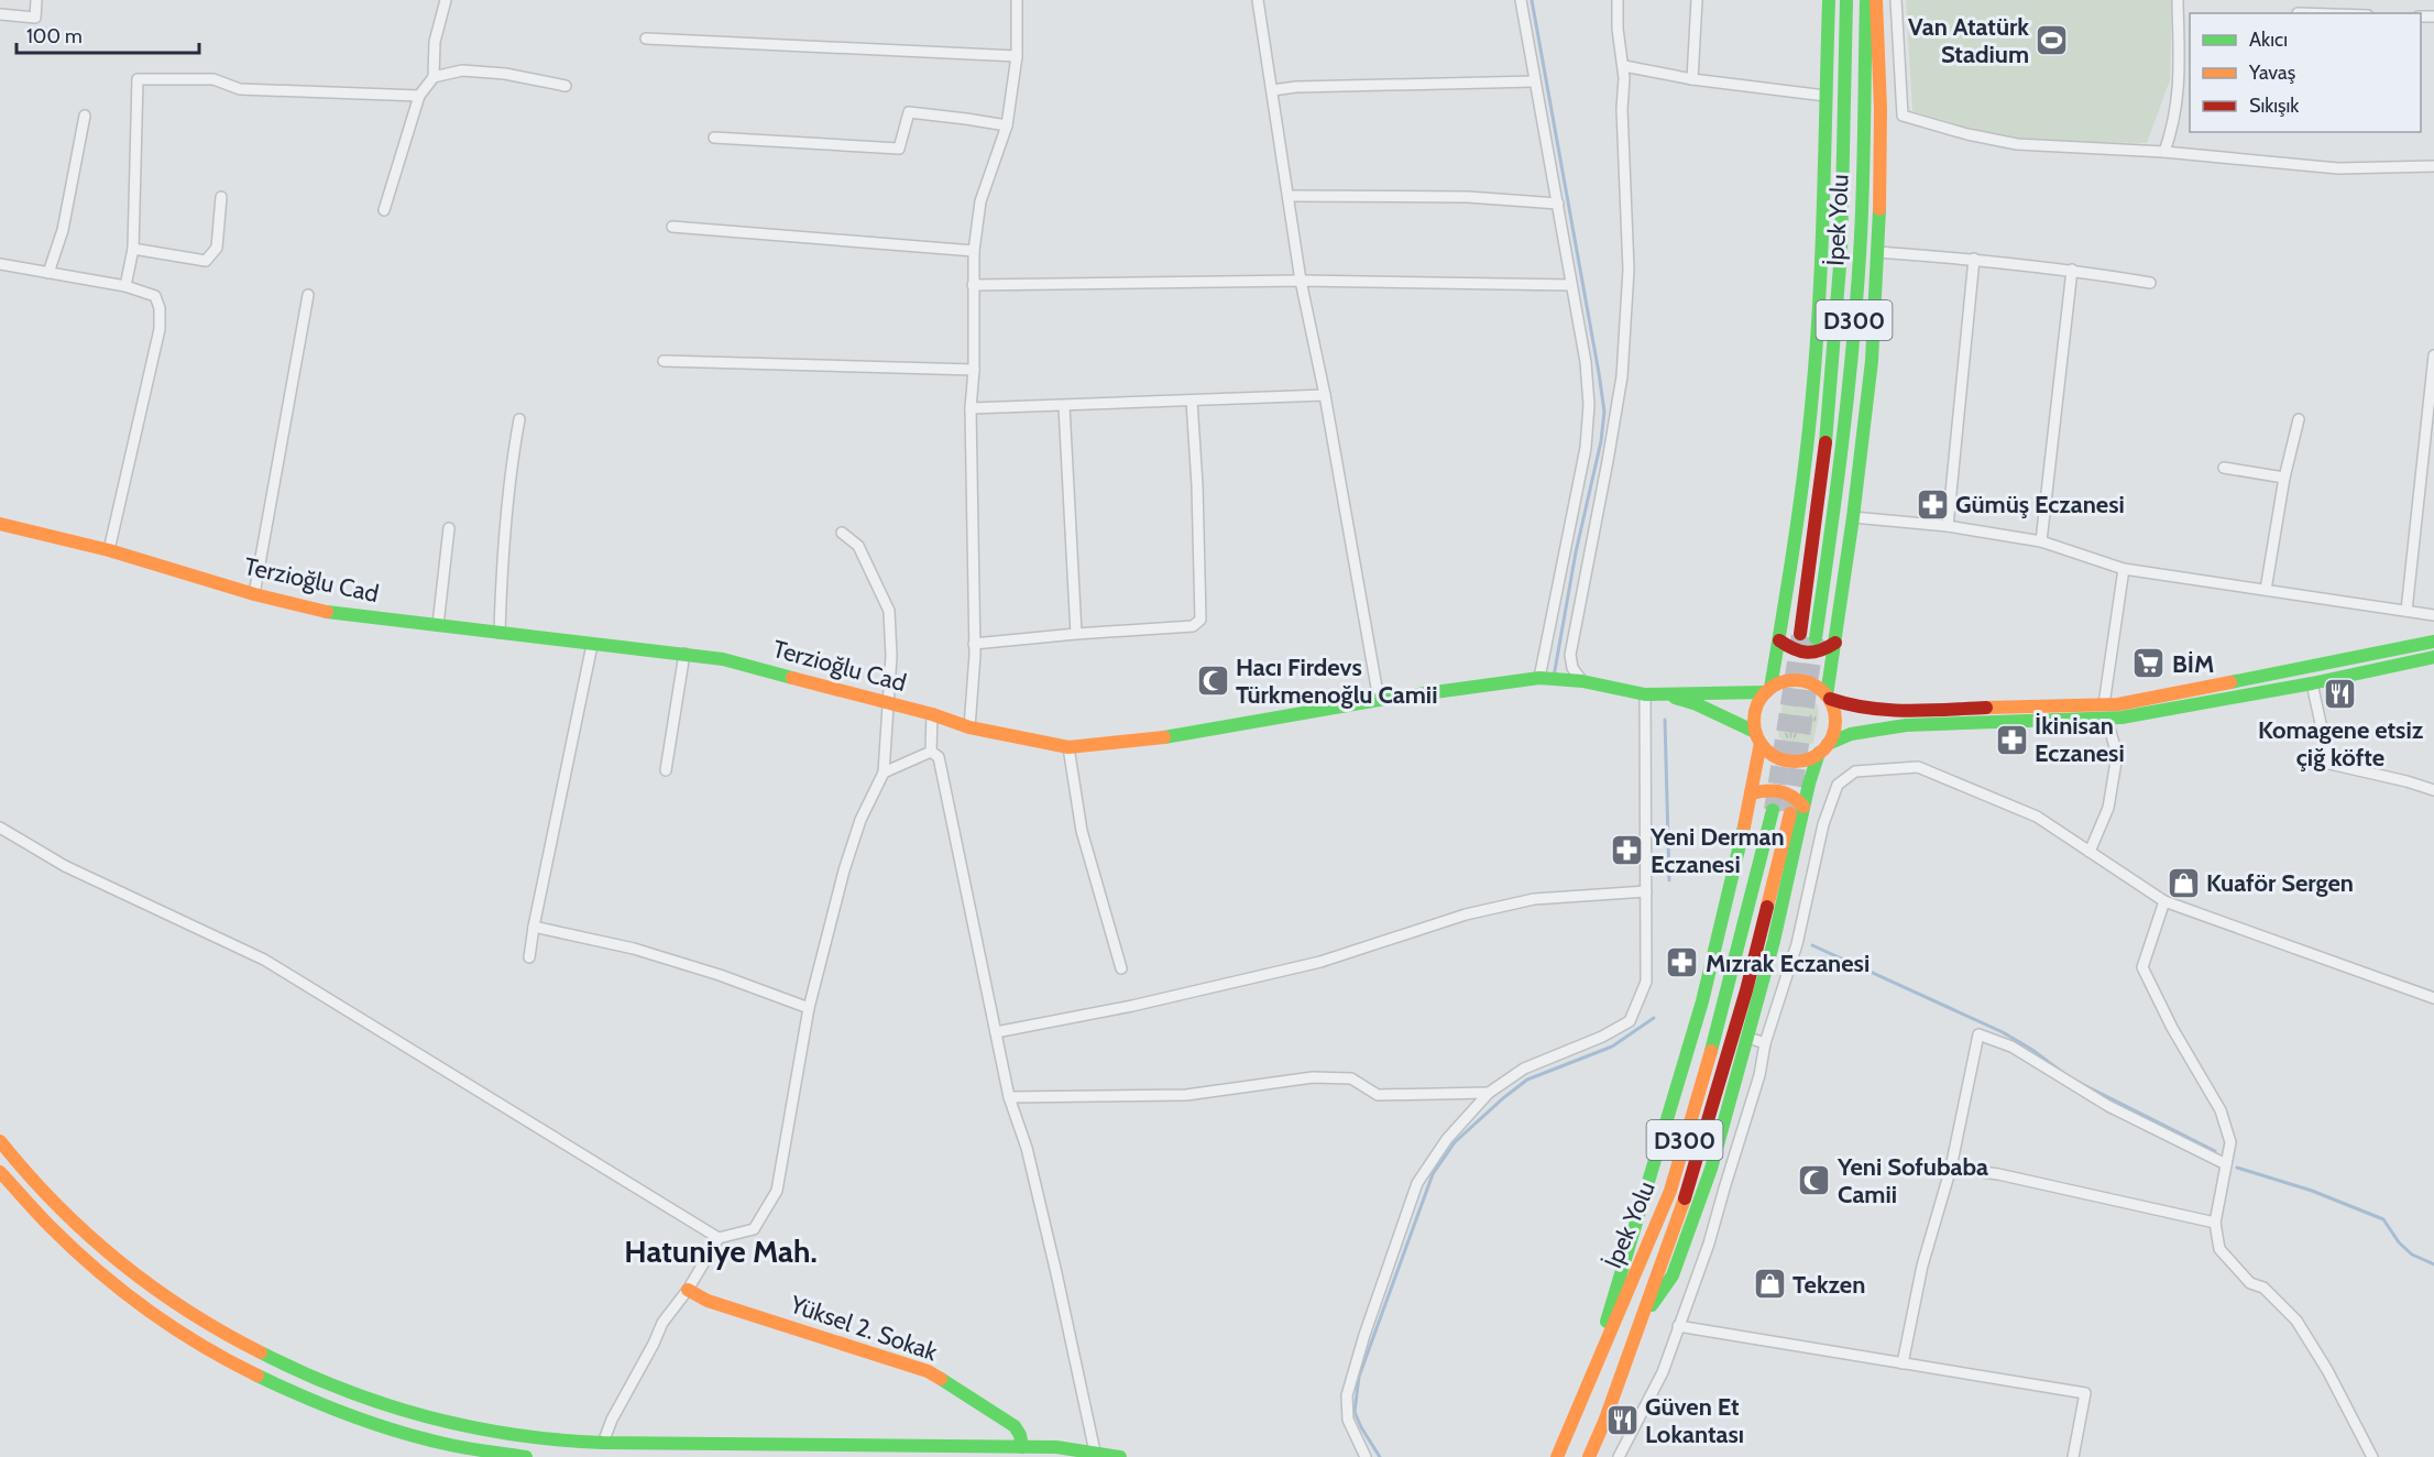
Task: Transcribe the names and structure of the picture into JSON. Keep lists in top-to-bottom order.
{
  "streets": {
    "main road": [
      "İpek Yolu",
      "D300",
      "Terzioğlu Cad",
      "Yüksel 2. Sokak"
    ]
  },
  "districts": ["Hatuniye Mah."],
  "places": {
    "sports": ["Van Atatürk Stadium"],
    "pharmacy": [
      "Gümüş Eczanesi",
      "İkinisan Eczanesi",
      "Yeni Derman Eczanesi",
      "Mızrak Eczanesi"
    ],
    "supermarket": ["BİM"],
    "mosque": ["Hacı Firdevs Türkmenoğlu Camii", "Yeni Sofubaba Camii"],
    "restaurant": ["Komagene etsiz çiğ köfte", "Güven Et Lokantası"],
    "shop": ["Kuaför Sergen", "Tekzen"]
  },
  "legend": ["Akıcı", "Yavaş", "Sıkışık"],
  "scale_bar": "100 m"
}
